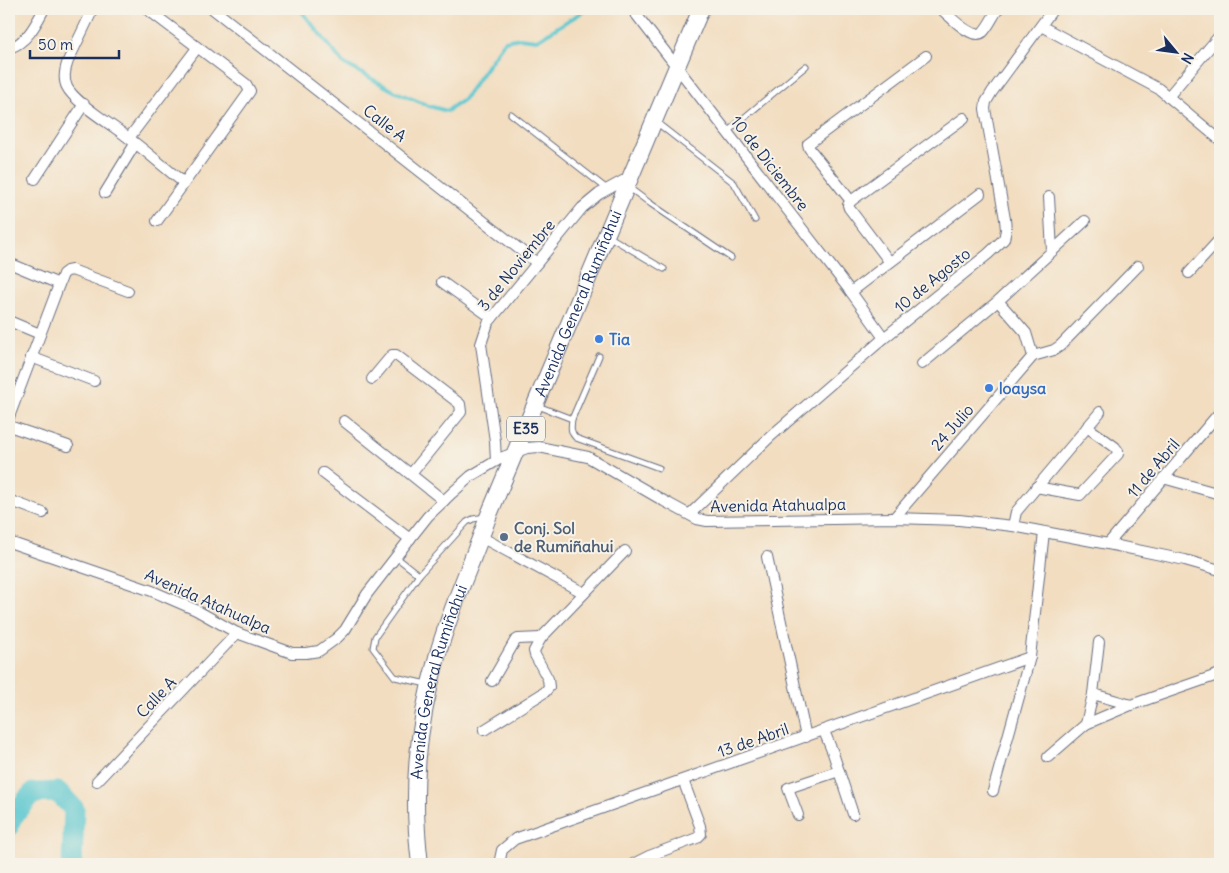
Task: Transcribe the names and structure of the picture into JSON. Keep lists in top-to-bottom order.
{
  "streets": {
    "highway": ["Avenida General Rumiñahui", "E35"],
    "street": [
      "Calle A",
      "10 de Diciembre",
      "3 de Noviembre",
      "10 de Agosto",
      "24 Julio",
      "11 de Abril",
      "Avenida Atahualpa",
      "13 de Abril"
    ]
  },
  "crossings": [
    ["Calle A", "3 de Noviembre"],
    ["Calle A", "Avenida Atahualpa"],
    ["10 de Diciembre", "10 de Agosto"],
    ["10 de Diciembre", "Avenida General Rumiñahui"],
    ["3 de Noviembre", "Avenida General Rumiñahui"],
    ["3 de Noviembre", "Avenida Atahualpa"],
    ["10 de Agosto", "Avenida Atahualpa"],
    ["Avenida General Rumiñahui", "Avenida Atahualpa"],
    ["24 Julio", "Avenida Atahualpa"],
    ["11 de Abril", "Avenida Atahualpa"]
  ],
  "places": ["Tia", "loaysa", "Conj. Sol de Rumiñahui"],
  "scale_bar": "50 m",
  "north": "bottom right"
}
